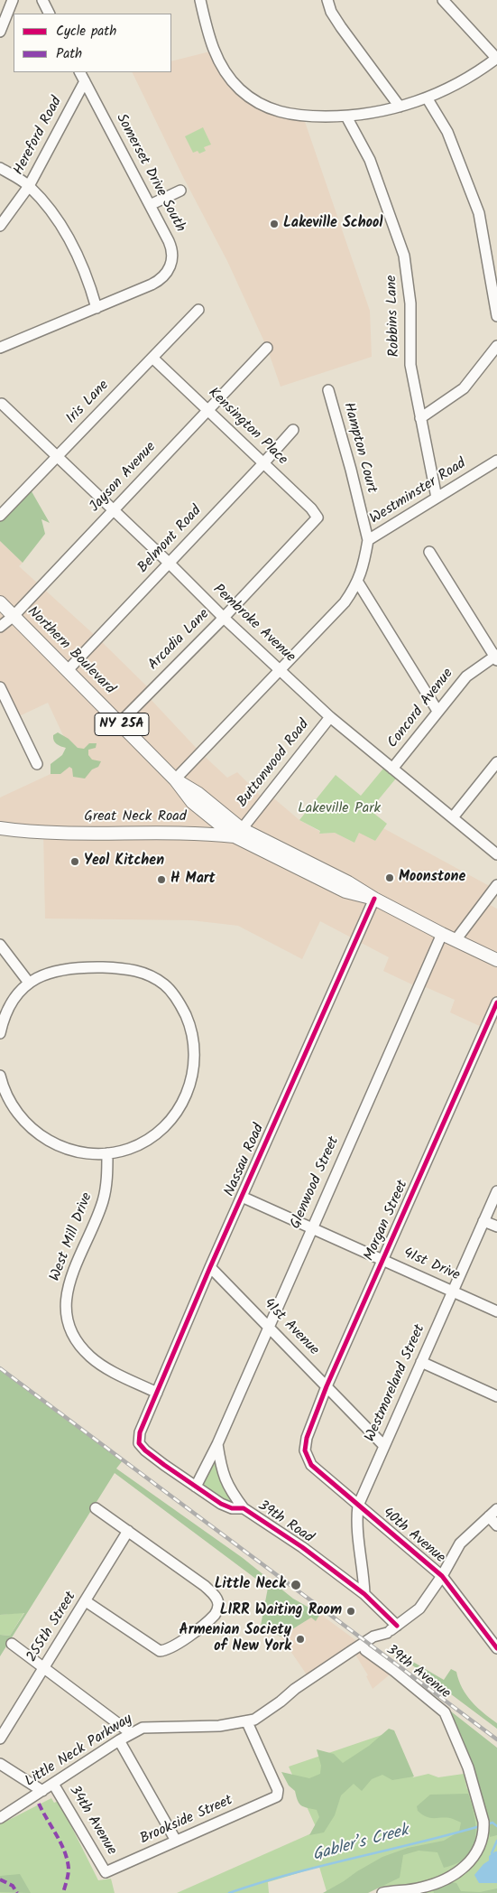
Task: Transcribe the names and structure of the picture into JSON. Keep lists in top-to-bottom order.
{
  "streets": {
    "main road": ["Northern Boulevard", "NY 25A", "Great Neck Road"],
    "street": [
      "Hereford Road",
      "Somerset Drive South",
      "Robbins Lane",
      "Iris Lane",
      "Kensington Place",
      "Hampton Court",
      "Jayson Avenue",
      "Westminster Road",
      "Belmont Road",
      "Pembroke Avenue",
      "Arcadia Lane",
      "Concord Avenue",
      "Buttonwood Road",
      "Nassau Road",
      "Glenwood Street",
      "Morgan Street",
      "West Mill Drive",
      "41st Drive",
      "41st Avenue",
      "Westmoreland Street",
      "39th Road",
      "40th Avenue",
      "255th Street",
      "39th Avenue",
      "Little Neck Parkway",
      "34th Avenue",
      "Brookside Street"
    ]
  },
  "crossings": [
    ["Hereford Road", "Somerset Drive South"],
    ["Robbins Lane", "Westminster Road"],
    ["Iris Lane", "Kensington Place"],
    ["Iris Lane", "Pembroke Avenue"],
    ["Kensington Place", "Jayson Avenue"],
    ["Kensington Place", "Belmont Road"],
    ["Kensington Place", "Arcadia Lane"],
    ["Hampton Court", "Westminster Road"],
    ["Jayson Avenue", "Pembroke Avenue"],
    ["Jayson Avenue", "Northern Boulevard"],
    ["Westminster Road", "Pembroke Avenue"],
    ["Westminster Road", "Northern Boulevard"],
    ["Belmont Road", "Pembroke Avenue"],
    ["Belmont Road", "Northern Boulevard"],
    ["Pembroke Avenue", "Arcadia Lane"],
    ["Pembroke Avenue", "Concord Avenue"],
    ["Pembroke Avenue", "Buttonwood Road"],
    ["Arcadia Lane", "Northern Boulevard"],
    ["Northern Boulevard", "Buttonwood Road"],
    ["Northern Boulevard", "Great Neck Road"],
    ["Northern Boulevard", "Nassau Road"],
    ["Northern Boulevard", "Glenwood Street"],
    ["Buttonwood Road", "Great Neck Road"],
    ["Nassau Road", "West Mill Drive"],
    ["Nassau Road", "41st Drive"],
    ["Nassau Road", "41st Avenue"],
    ["Nassau Road", "39th Road"],
    ["Glenwood Street", "41st Drive"],
    ["Glenwood Street", "41st Avenue"],
    ["Glenwood Street", "39th Road"],
    ["Morgan Street", "41st Drive"],
    ["Morgan Street", "41st Avenue"],
    ["Morgan Street", "40th Avenue"],
    ["41st Drive", "Westmoreland Street"],
    ["41st Avenue", "Westmoreland Street"],
    ["Westmoreland Street", "39th Road"],
    ["Westmoreland Street", "40th Avenue"],
    ["39th Road", "Little Neck Parkway"],
    ["40th Avenue", "Little Neck Parkway"],
    ["39th Avenue", "Little Neck Parkway"],
    ["Little Neck Parkway", "34th Avenue"],
    ["Little Neck Parkway", "Brookside Street"],
    ["34th Avenue", "Brookside Street"]
  ],
  "water": ["Gabler’s Creek"],
  "parks": ["Lakeville Park"],
  "places": [
    "Lakeville School",
    "Yeol Kitchen",
    "Moonstone",
    "H Mart",
    "Little Neck",
    "LIRR Waiting Room",
    "Armenian Society of New York"
  ],
  "legend": ["Cycle path", "Path"]
}
